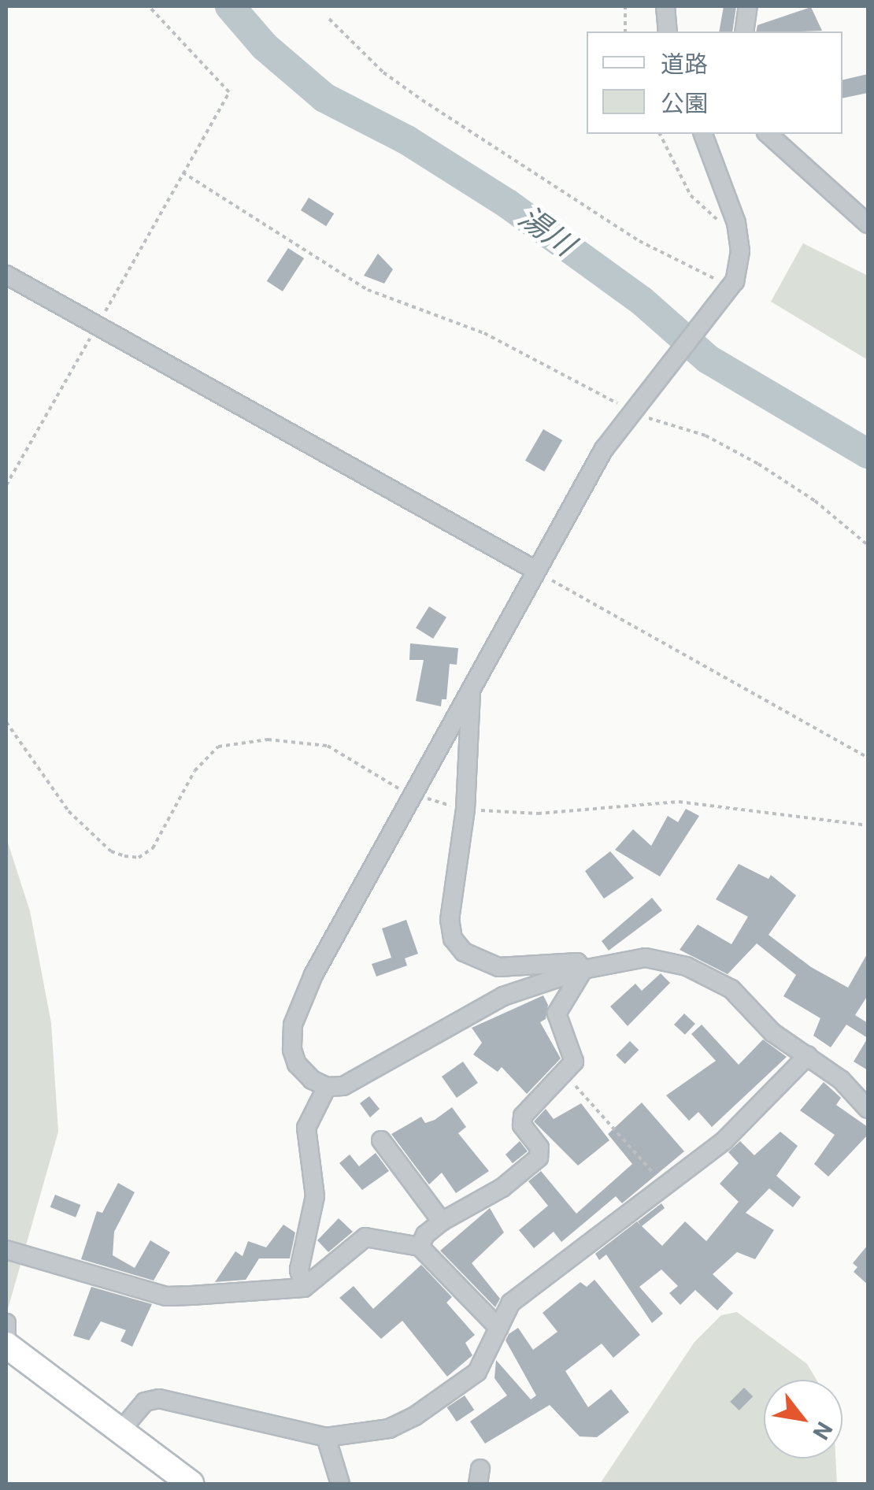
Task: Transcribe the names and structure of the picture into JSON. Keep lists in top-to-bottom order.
{
  "water": ["湯川"],
  "legend": ["道路", "公園"],
  "north": "bottom right"
}
